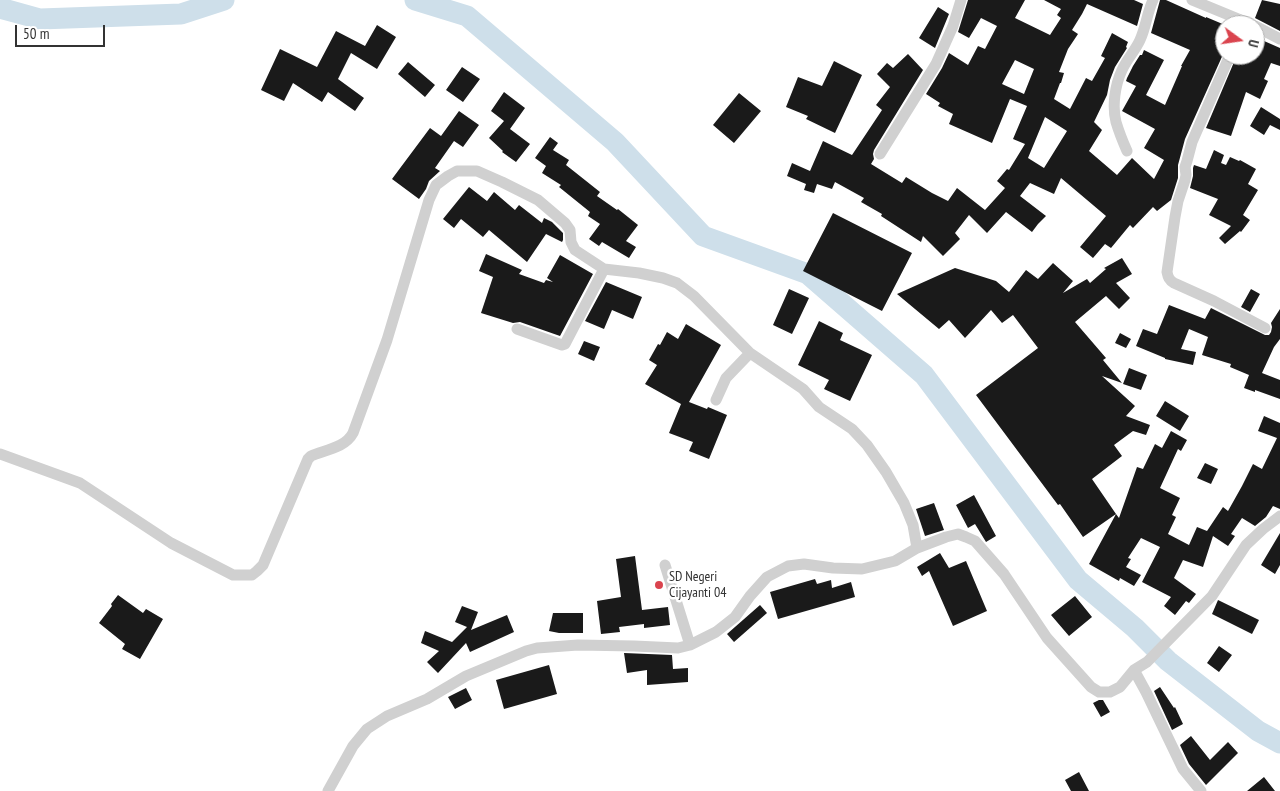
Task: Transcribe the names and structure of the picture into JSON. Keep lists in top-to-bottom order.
{
  "places": ["SD Negeri Cijayanti 04"],
  "scale_bar": "50 m",
  "north": "right"
}
